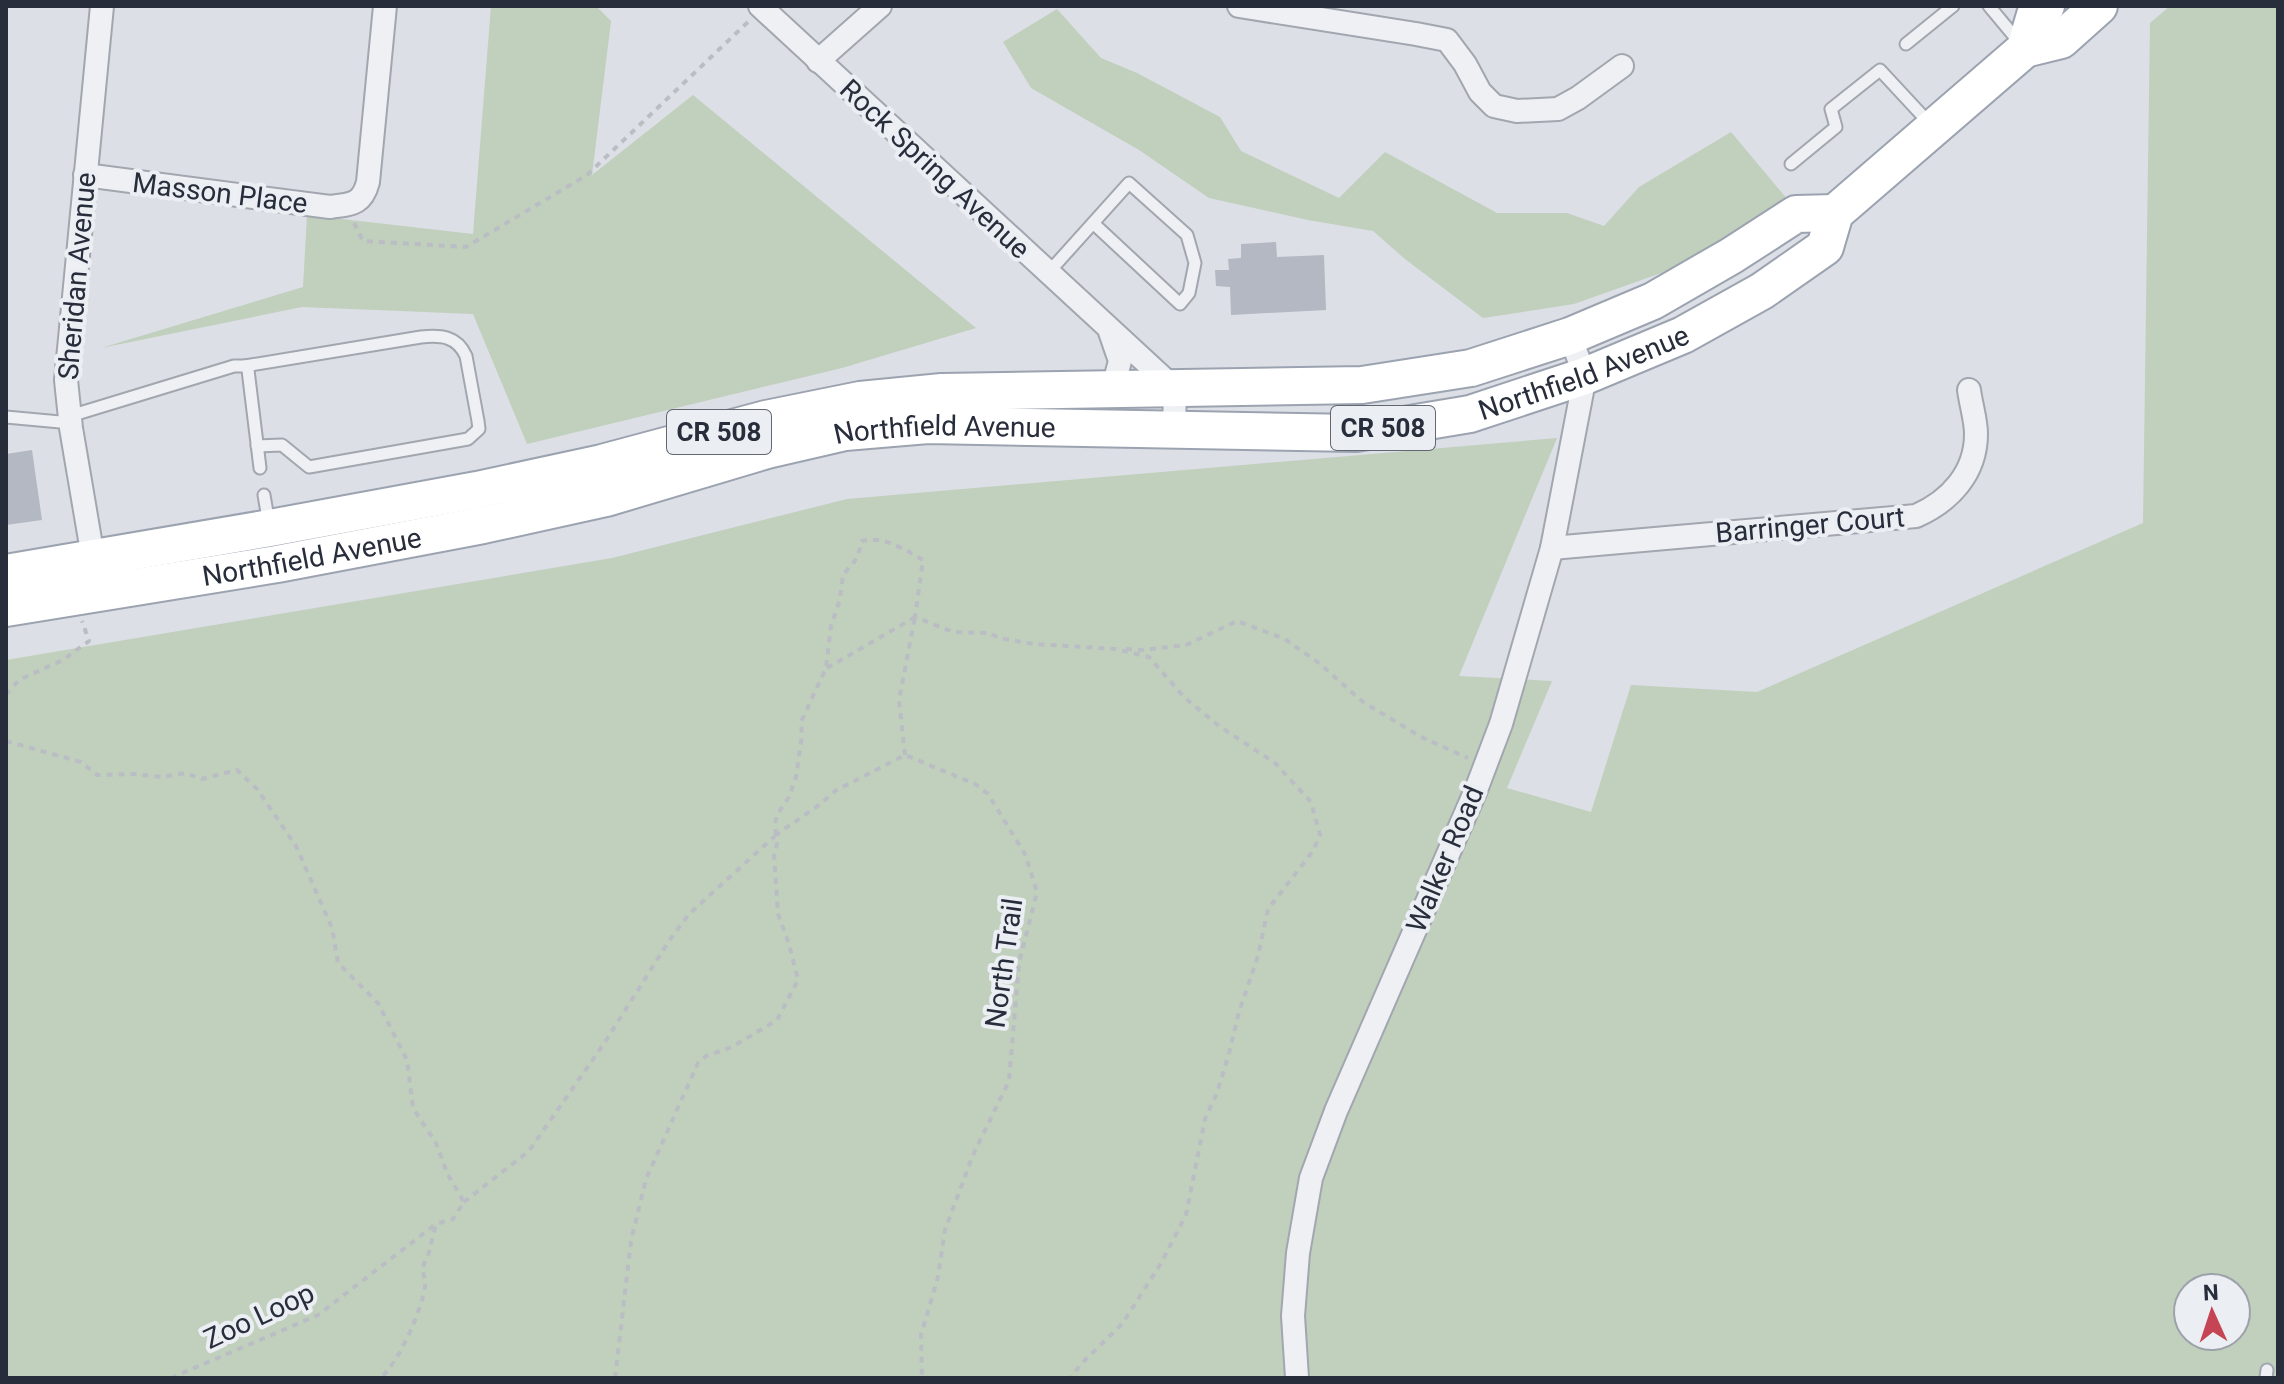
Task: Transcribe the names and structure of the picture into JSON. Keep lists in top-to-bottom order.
{
  "streets": {
    "main road": ["Northfield Avenue", "CR 508"],
    "street": [
      "Rock Spring Avenue",
      "Masson Place",
      "Sheridan Avenue",
      "Barringer Court",
      "Walker Road"
    ],
    "path": ["North Trail", "Zoo Loop"]
  },
  "crossings": [
    ["Rock Spring Avenue", "Northfield Avenue"],
    ["Masson Place", "Sheridan Avenue"],
    ["Sheridan Avenue", "Northfield Avenue"],
    ["Northfield Avenue", "Walker Road"],
    ["Barringer Court", "Walker Road"]
  ],
  "north": "top"
}
